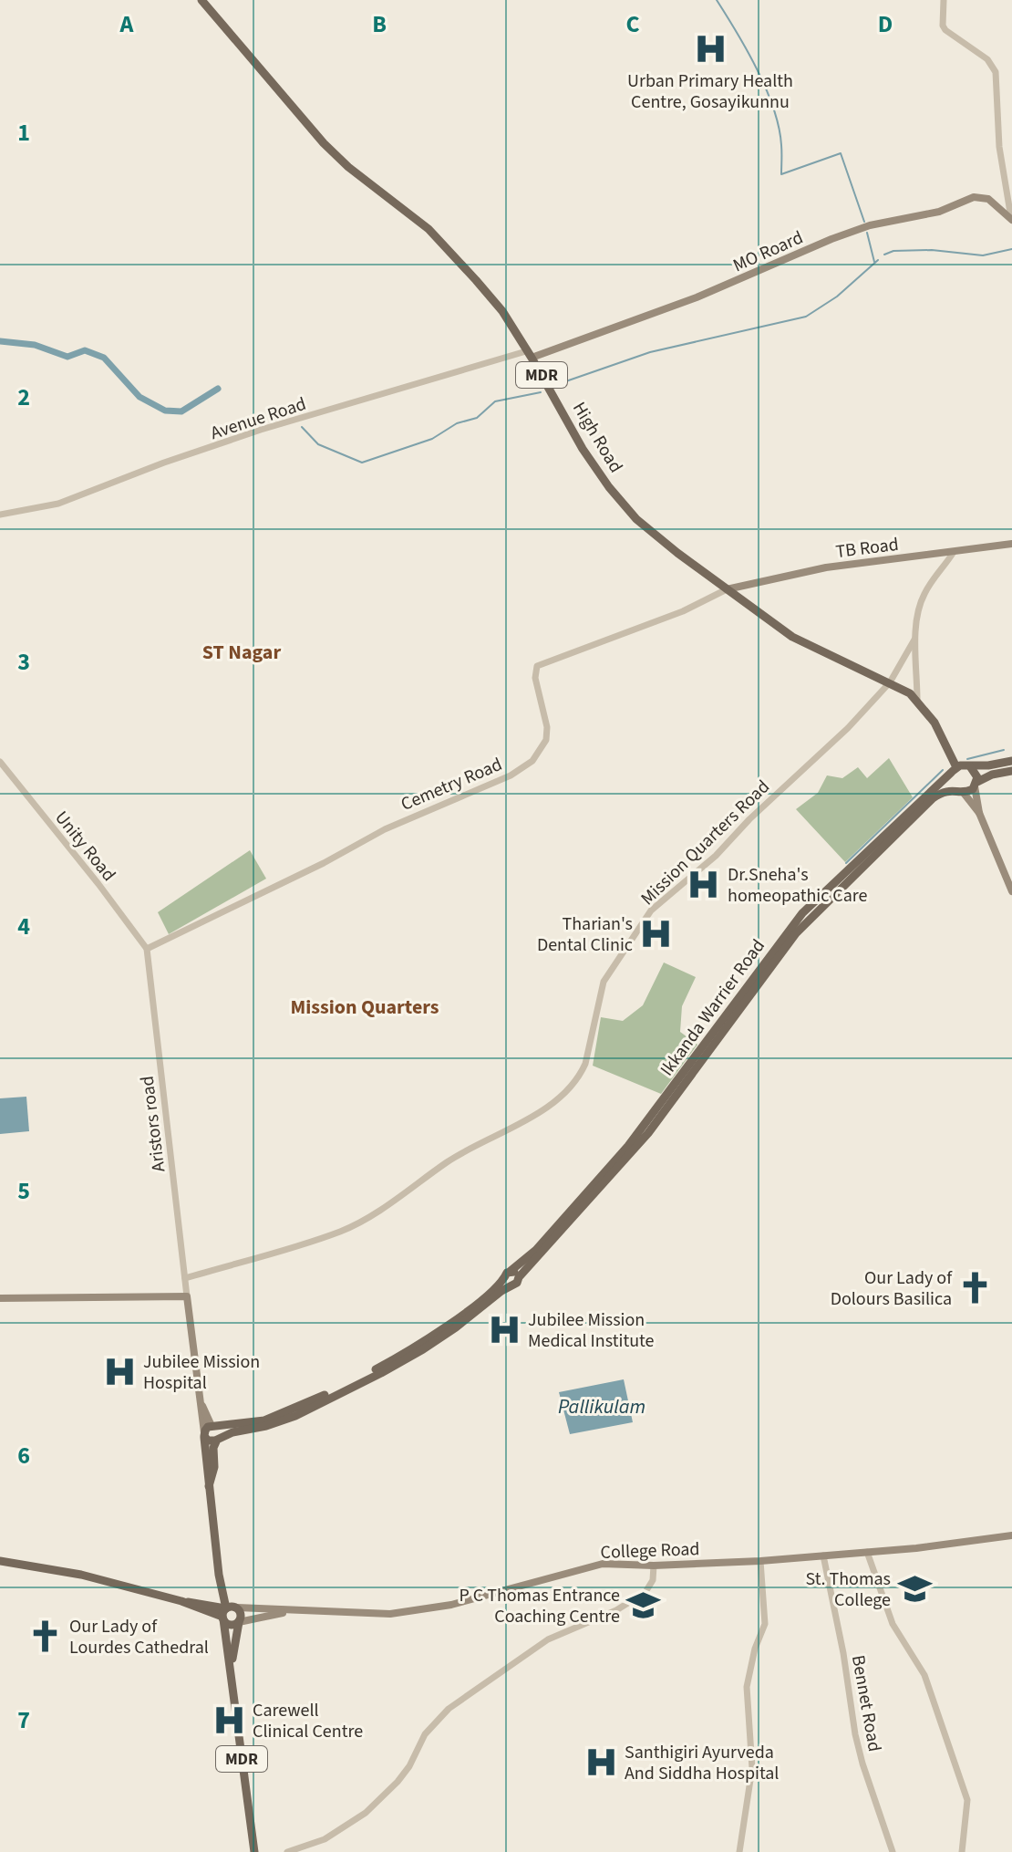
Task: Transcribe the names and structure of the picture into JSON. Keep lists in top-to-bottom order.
{
  "streets": {
    "main road": [
      "MO Roard",
      "MDR",
      "High Road",
      "TB Road",
      "Ikkanda Warrier Road",
      "College Road"
    ],
    "street": [
      "Avenue Road",
      "Cemetry Road",
      "Mission Quarters Road",
      "Unity Road",
      "Aristors road",
      "Bennet Road"
    ]
  },
  "crossings": [
    ["MO Roard", "Avenue Road"],
    ["MO Roard", "High Road"],
    ["Avenue Road", "High Road"],
    ["High Road", "TB Road"],
    ["High Road", "Cemetry Road"],
    ["High Road", "Mission Quarters Road"],
    ["High Road", "Ikkanda Warrier Road"],
    ["TB Road", "Cemetry Road"],
    ["Cemetry Road", "Unity Road"],
    ["Cemetry Road", "Aristors road"],
    ["Mission Quarters Road", "Aristors road"],
    ["Unity Road", "Aristors road"],
    ["College Road", "Bennet Road"]
  ],
  "districts": ["ST Nagar", "Mission Quarters"],
  "water": ["Pallikulam"],
  "places": {
    "hospital": [
      "Urban Primary Health Centre, Gosayikunnu",
      "Dr.Sneha's homeopathic Care",
      "Tharian's Dental Clinic",
      "Jubilee Mission Medical Institute",
      "Jubilee Mission Hospital",
      "Carewell Clinical Centre",
      "Santhigiri Ayurveda And Siddha Hospital"
    ],
    "church": ["Our Lady of Dolours Basilica", "Our Lady of Lourdes Cathedral"],
    "school or university": ["St. Thomas College", "P C Thomas Entrance Coaching Centre"]
  },
  "grid": {
    "columns": [
      "A",
      "B",
      "C",
      "D"
    ],
    "rows": [
      "1",
      "2",
      "3",
      "4",
      "5",
      "6",
      "7"
    ]
  }
}
